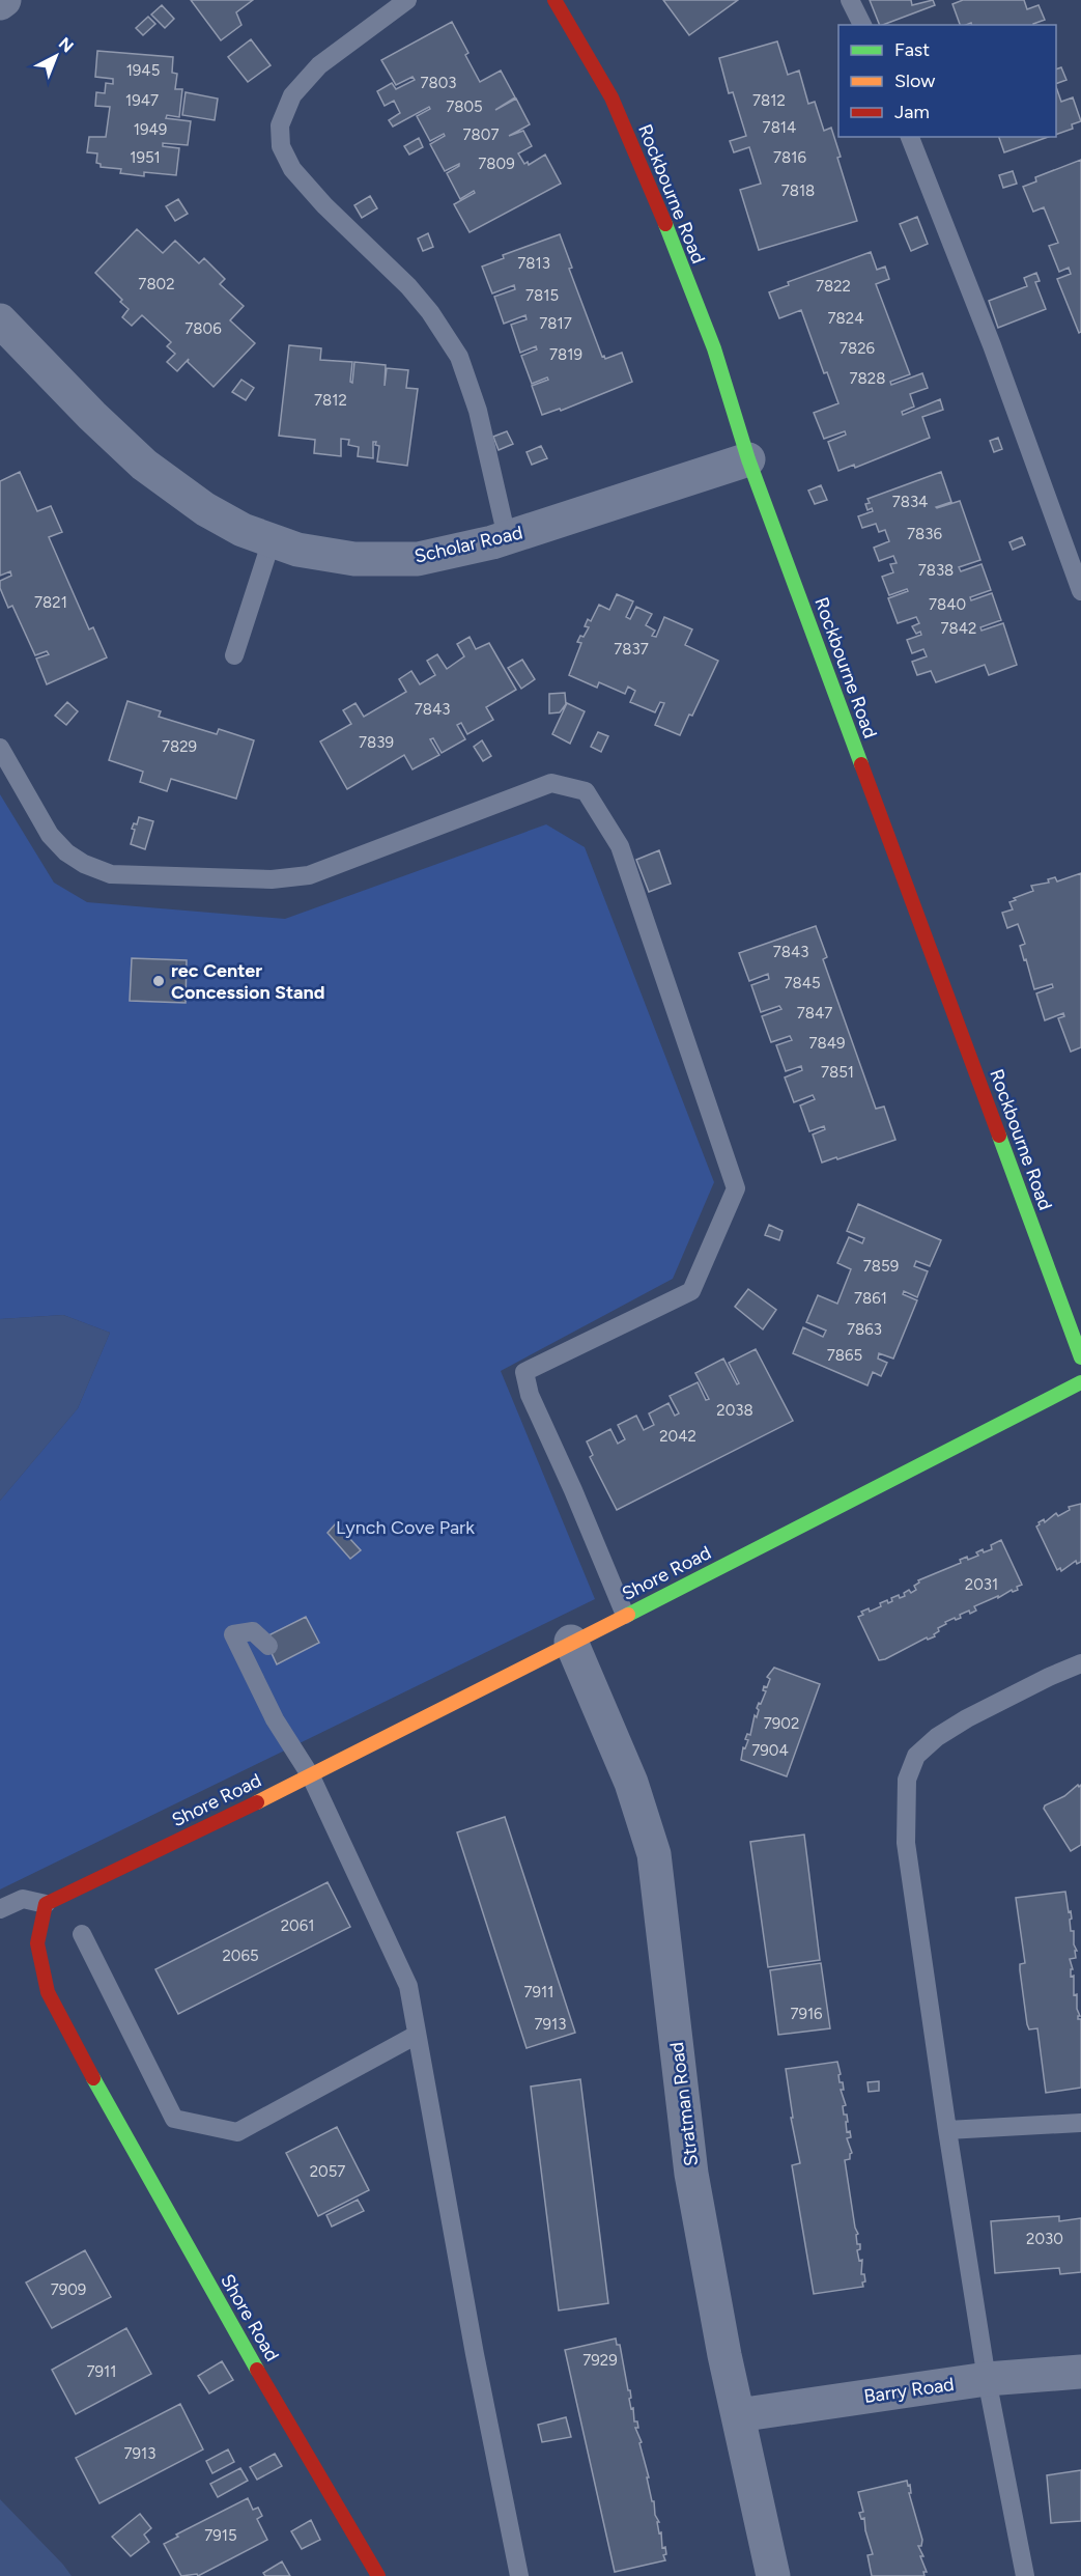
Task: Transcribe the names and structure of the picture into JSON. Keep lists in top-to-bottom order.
{
  "streets": {
    "street": [
      "Rockbourne Road",
      "Scholar Road",
      "Shore Road",
      "Stratman Road",
      "Barry Road"
    ]
  },
  "crossings": [
    ["Rockbourne Road", "Scholar Road"],
    ["Shore Road", "Stratman Road"],
    ["Stratman Road", "Barry Road"]
  ],
  "parks": ["Lynch Cove Park"],
  "places": ["rec Center Concession Stand"],
  "house_numbers": [
    "1945",
    "7803",
    "1947",
    "7812",
    "7805",
    "7814",
    "1949",
    "7807",
    "1951",
    "7816",
    "7809",
    "7818",
    "7813",
    "7802",
    "7822",
    "7815",
    "7824",
    "7817",
    "7806",
    "7826",
    "7819",
    "7828",
    "7812",
    "7834",
    "7836",
    "7838",
    "7821",
    "7840",
    "7842",
    "7837",
    "7843",
    "7839",
    "7829",
    "7843",
    "7845",
    "7847",
    "7849",
    "7851",
    "7859",
    "7861",
    "7863",
    "7865",
    "2038",
    "2042",
    "2031",
    "7902",
    "7904",
    "2061",
    "2065",
    "7911",
    "7916",
    "7913",
    "2057",
    "2030",
    "7909",
    "7929",
    "7911",
    "7913",
    "7915"
  ],
  "legend": ["Fast", "Slow", "Jam"],
  "north": "top right"
}
